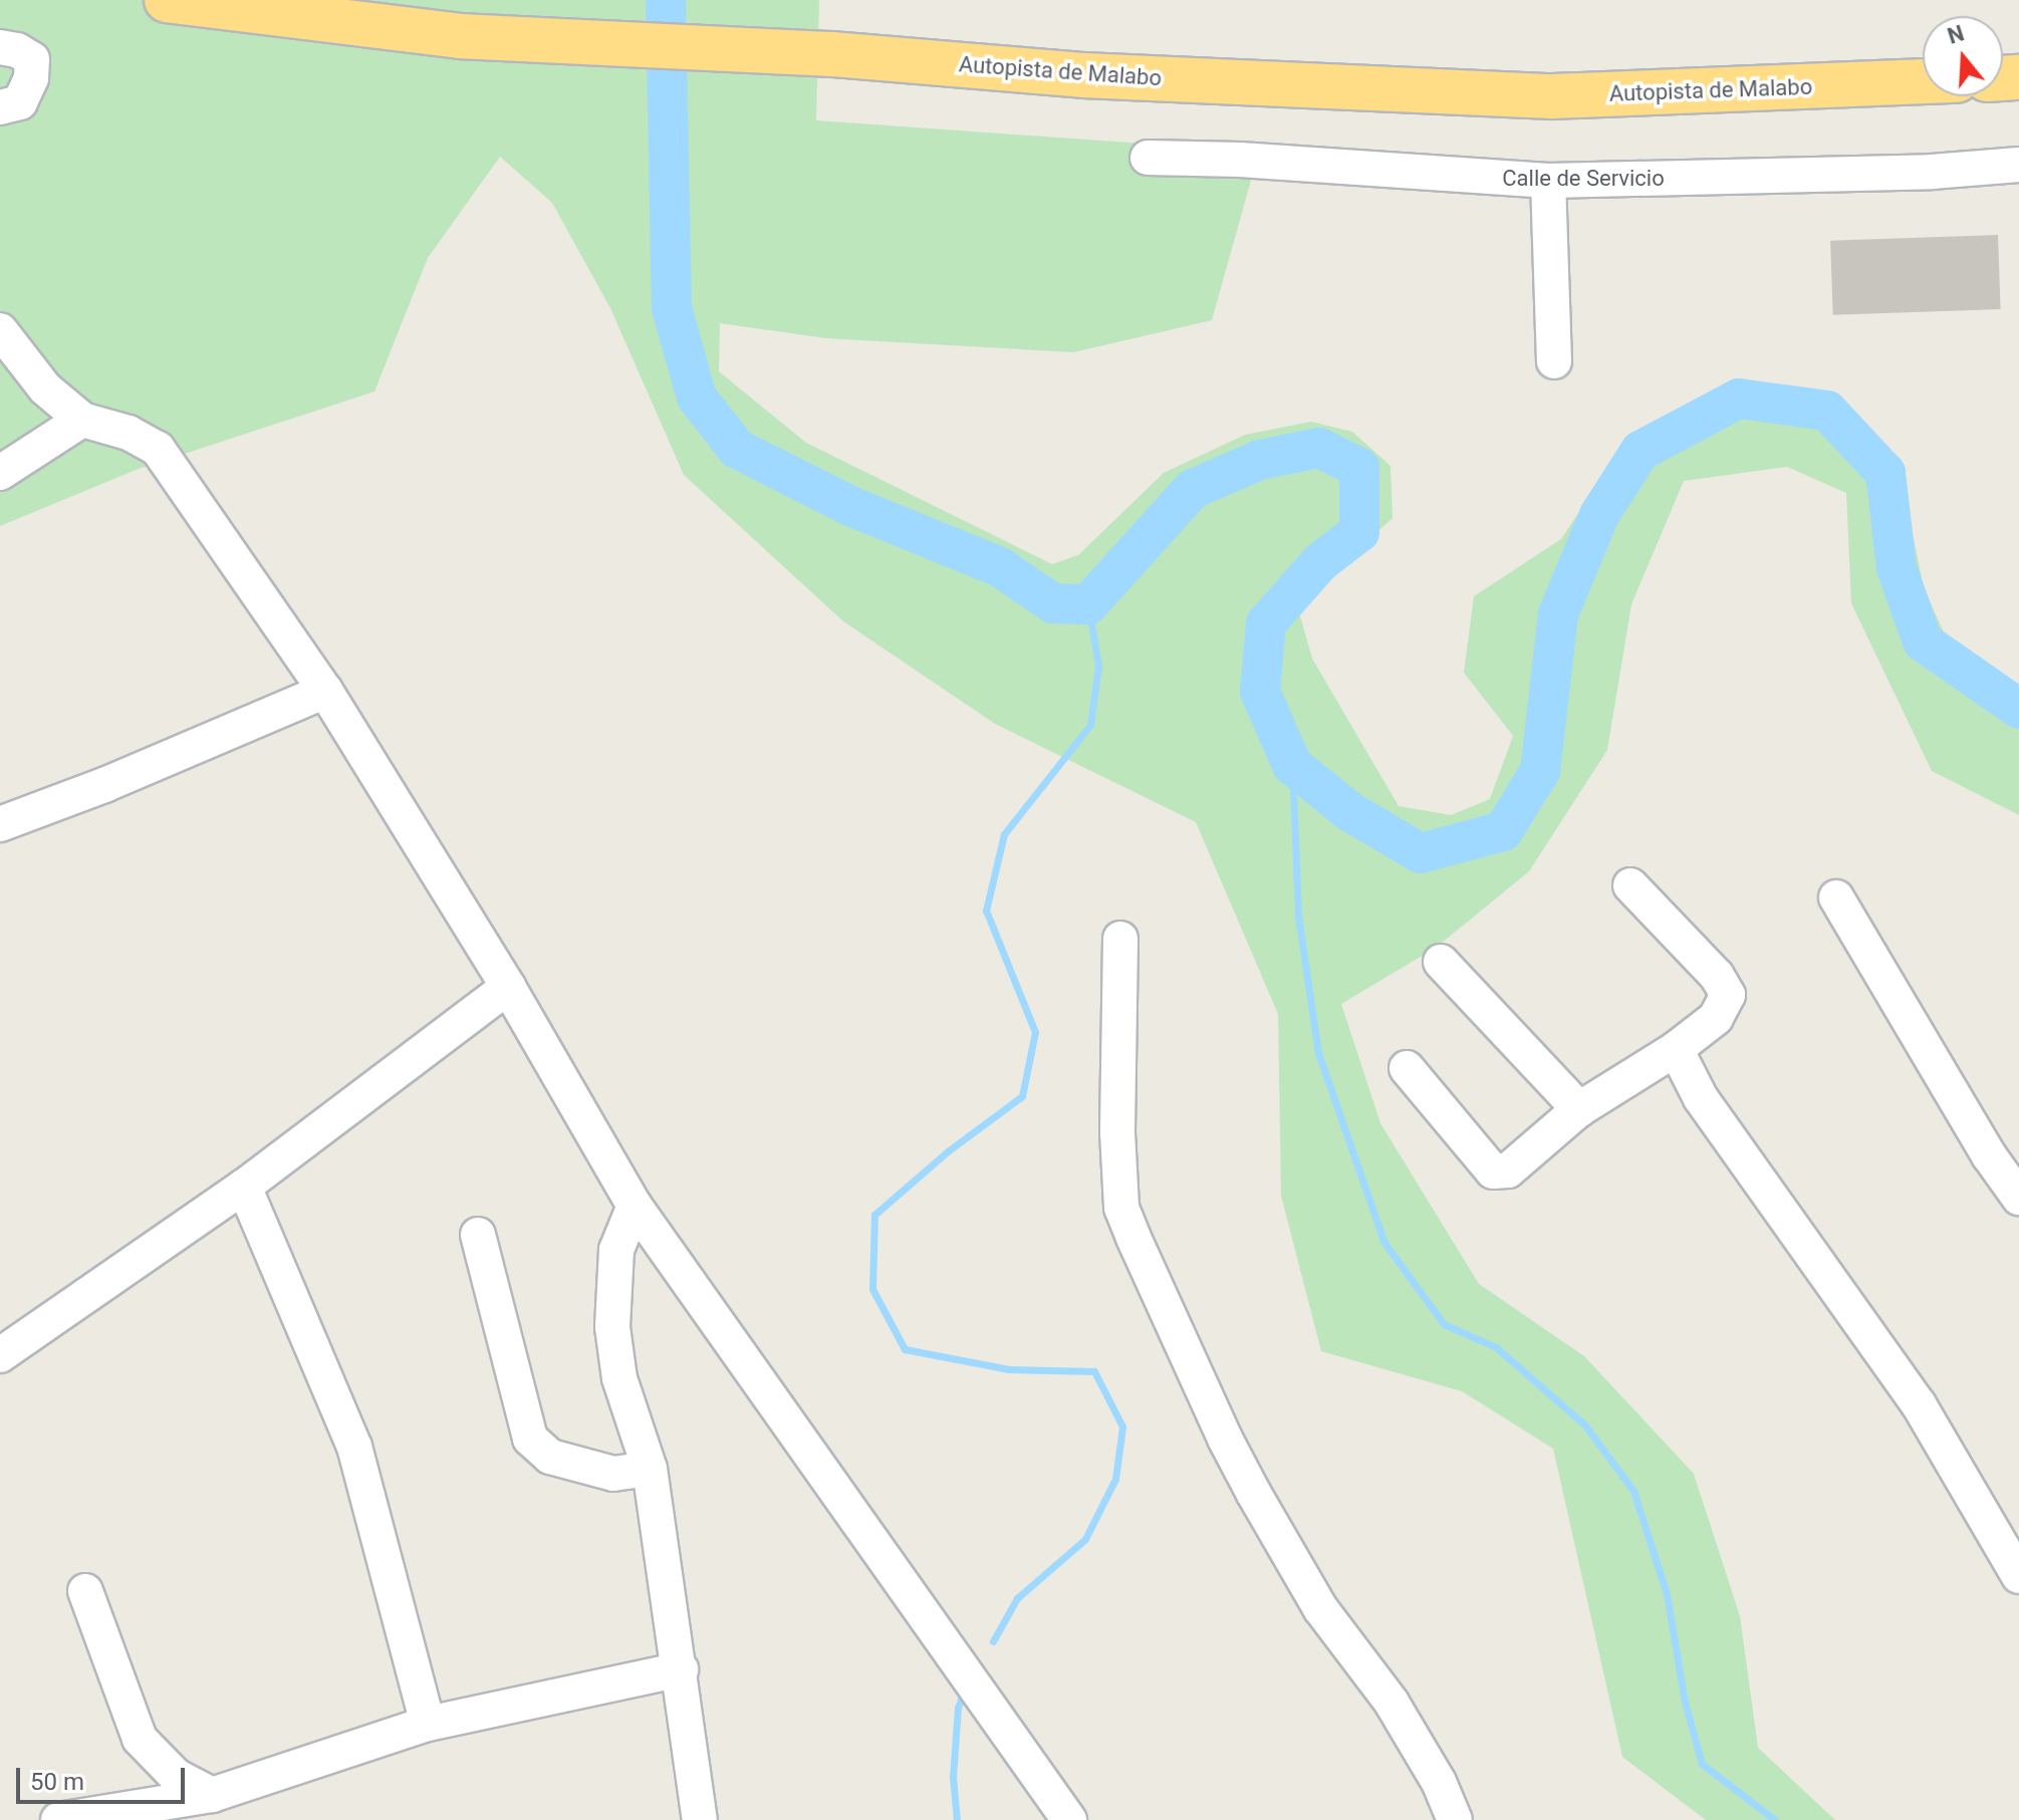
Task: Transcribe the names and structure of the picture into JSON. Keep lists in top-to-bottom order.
{
  "streets": {
    "highway": ["Autopista de Malabo"],
    "street": ["Calle de Servicio"]
  },
  "scale_bar": "50 m",
  "north": "top"
}
